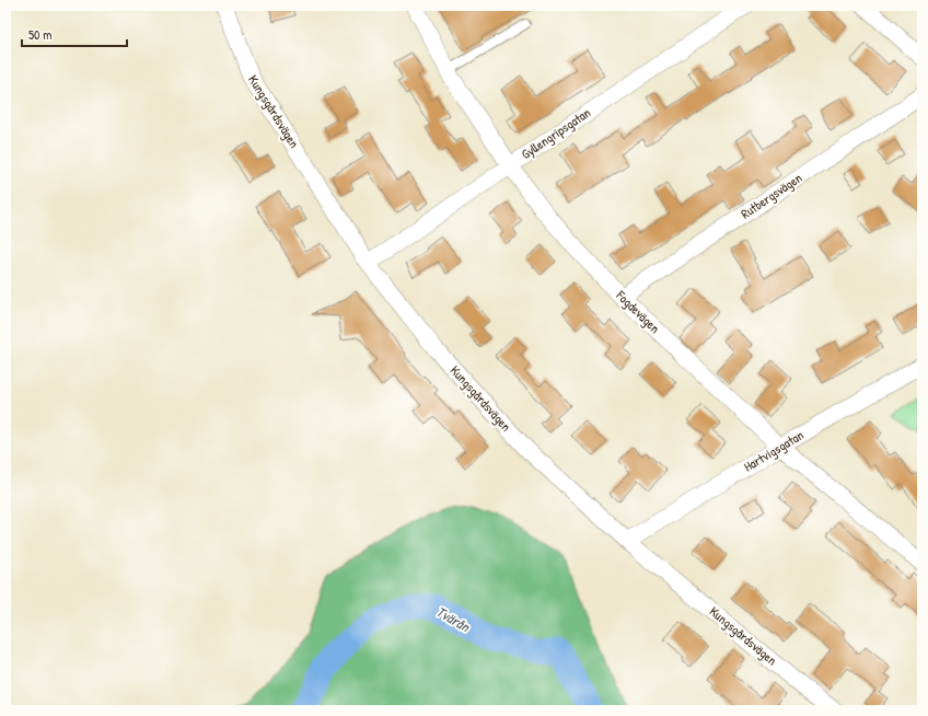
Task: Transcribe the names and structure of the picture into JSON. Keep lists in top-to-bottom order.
{
  "streets": {
    "street": [
      "Kungsgårdsvägen",
      "Gyllengripsgatan",
      "Rutbergsvägen",
      "Fogdevägen",
      "Hartvigsgatan"
    ]
  },
  "crossings": [
    ["Kungsgårdsvägen", "Gyllengripsgatan"],
    ["Kungsgårdsvägen", "Hartvigsgatan"],
    ["Gyllengripsgatan", "Fogdevägen"],
    ["Rutbergsvägen", "Fogdevägen"],
    ["Fogdevägen", "Hartvigsgatan"]
  ],
  "water": ["Tvärån"],
  "scale_bar": "50 m"
}
